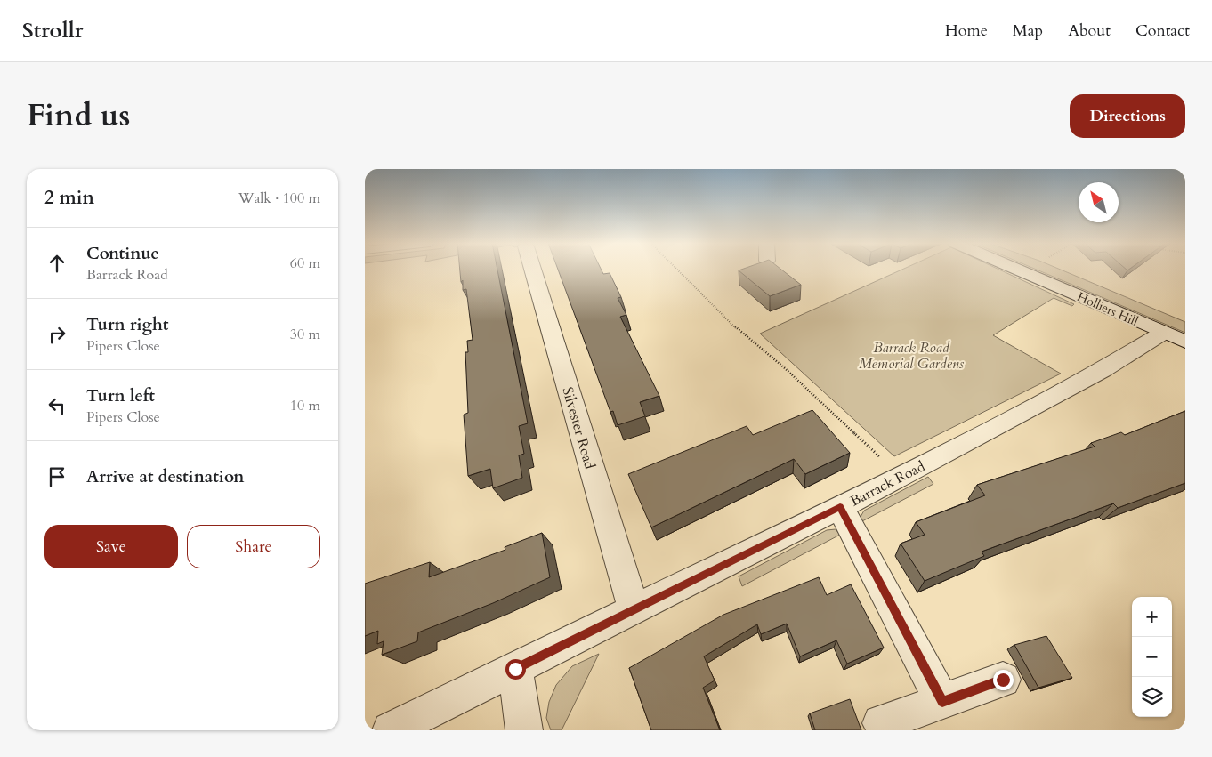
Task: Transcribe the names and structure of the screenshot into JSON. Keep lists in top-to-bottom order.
{
  "streets": {
    "street": ["Holliers Hill", "Silvester Road", "Barrack Road"]
  },
  "crossings": [
    ["Holliers Hill", "Barrack Road"],
    ["Silvester Road", "Barrack Road"]
  ],
  "parks": ["Barrack Road Memorial Gardens"],
  "north": "top left",
  "page": {
    "header": "Strollr",
    "nav": [
      "Home",
      "Map",
      "About",
      "Contact"
    ],
    "title": "Find us",
    "buttons": [
      "Directions",
      ["Save", "Share"]
    ],
    "heading": ["2 min", "Walk · 100 m"],
    "list": [
      ["Continue", "Barrack Road", "60 m"],
      ["Turn right", "Pipers Close", "30 m"],
      ["Turn left", "Pipers Close", "10 m"],
      "Arrive at destination"
    ],
    "map_buttons": ["+", "−"]
  }
}
